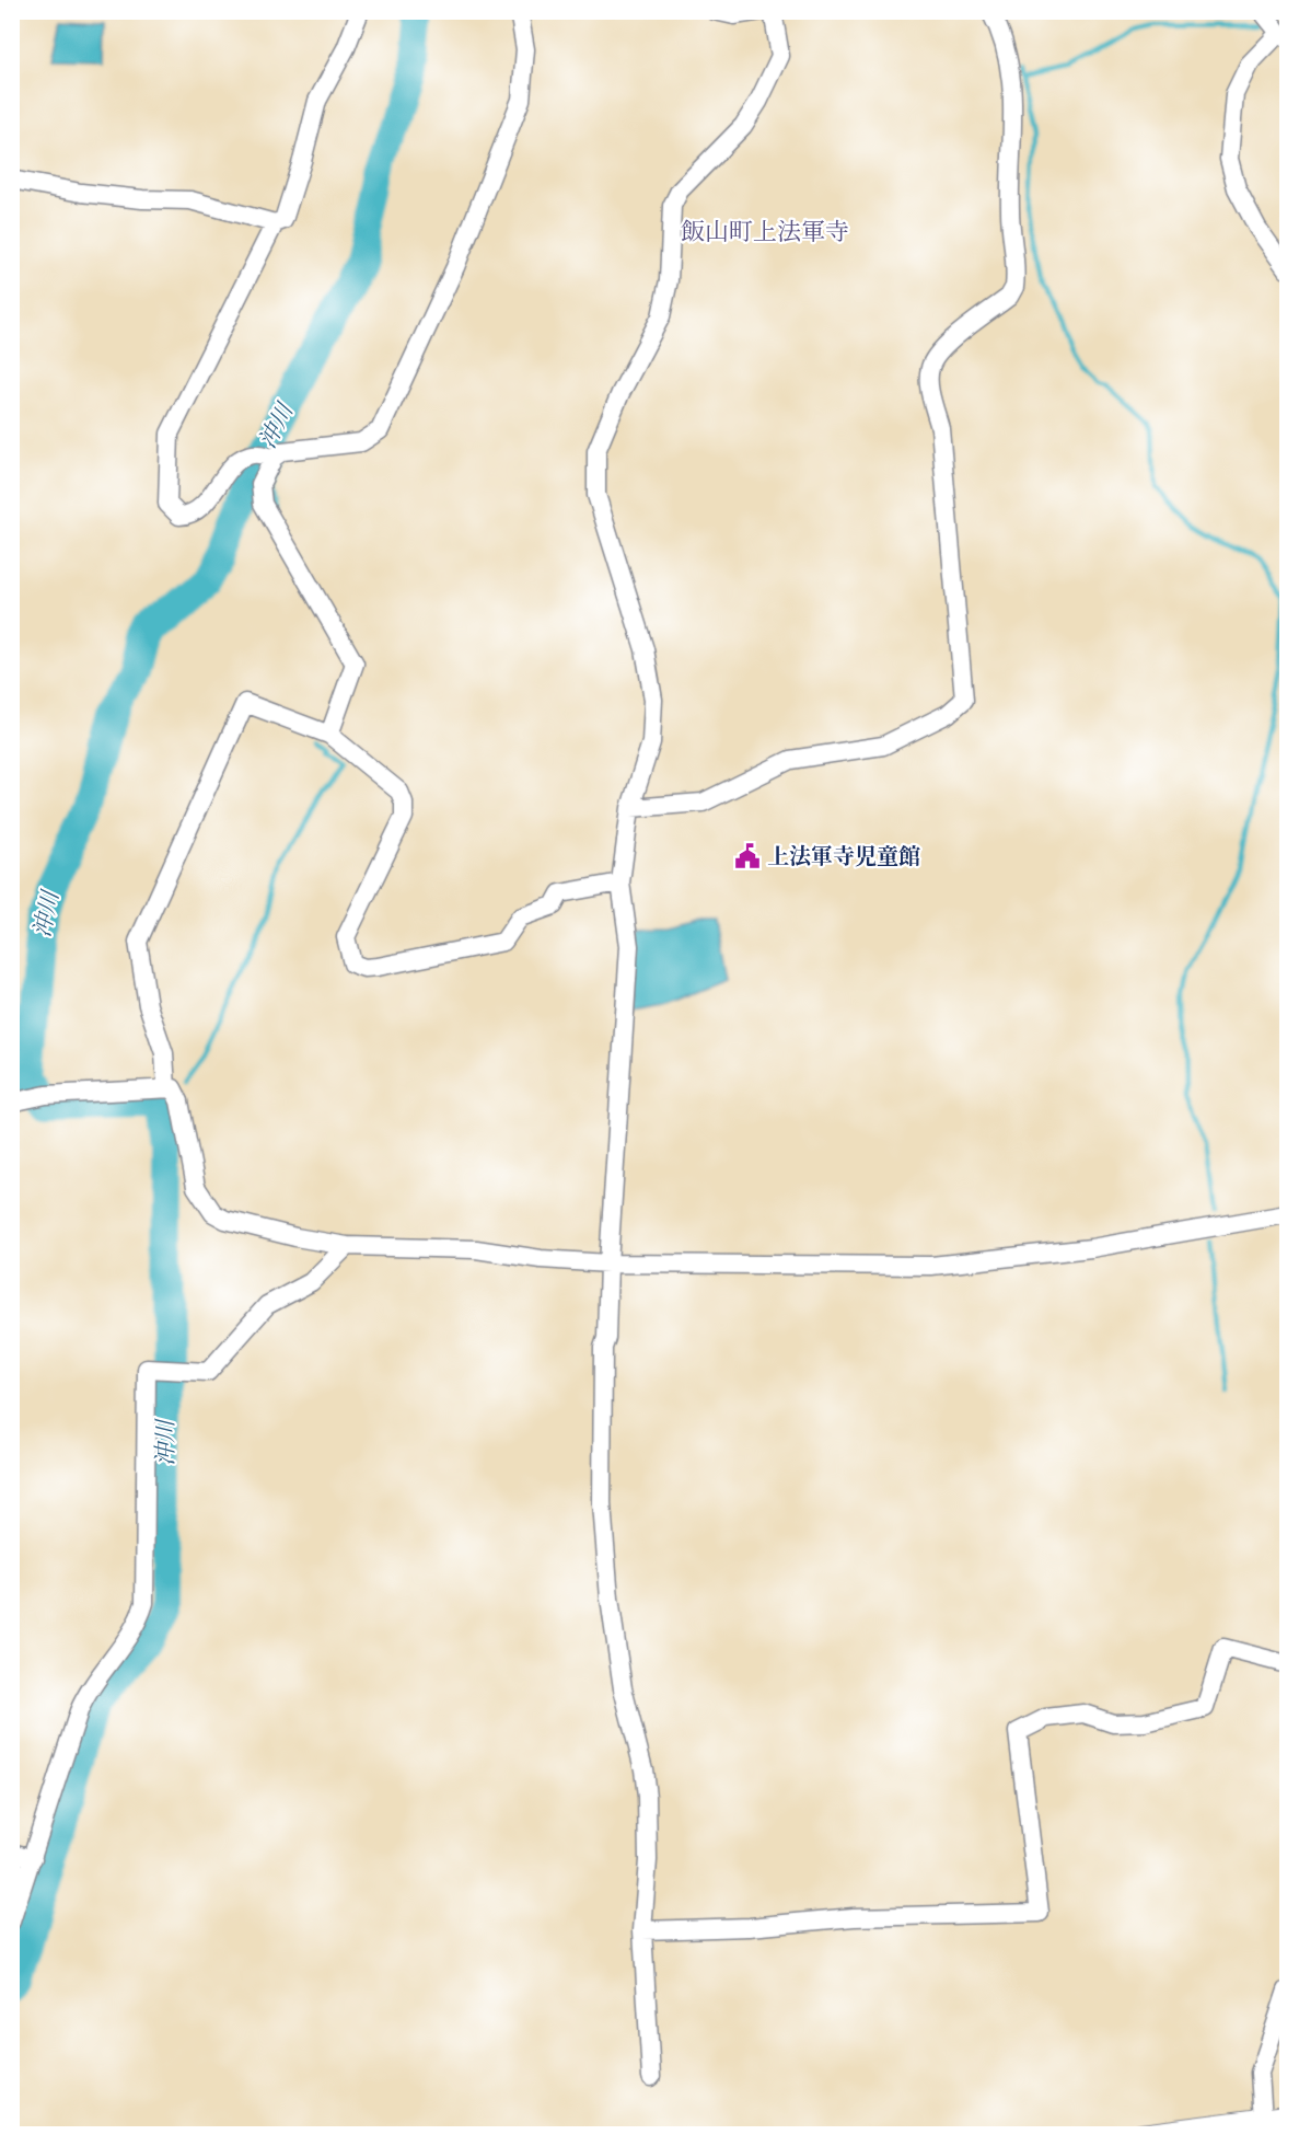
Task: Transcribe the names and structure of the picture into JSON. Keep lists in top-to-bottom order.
{
  "districts": ["飯山町上法軍寺"],
  "water": ["沖川"],
  "places": {
    "public building": ["上法軍寺児童館"]
  }
}
